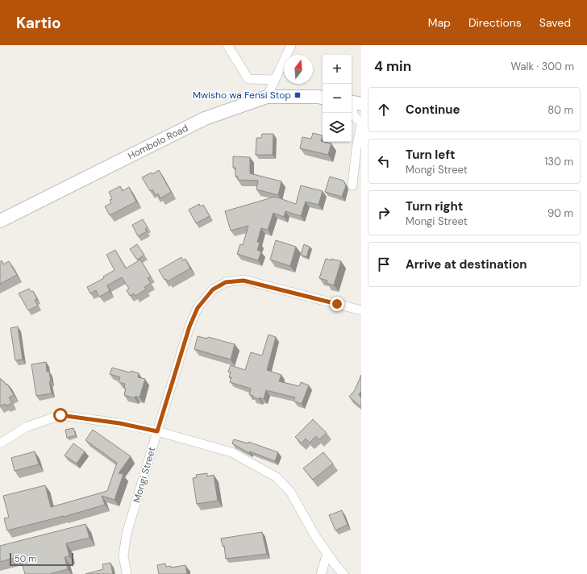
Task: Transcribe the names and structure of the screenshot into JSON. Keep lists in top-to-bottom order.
{
  "streets": {
    "street": ["Hombolo Road", "Mongi Street"]
  },
  "places": {
    "transit": ["Mwisho wa Fensi Stop"]
  },
  "scale_bar": "50 m",
  "north": "top",
  "page": {
    "header": "Kartio",
    "nav": ["Map", "Directions", "Saved"],
    "heading": ["4 min", "Walk · 300 m"],
    "map_buttons": ["+", "−"],
    "list": [
      ["Continue", "80 m"],
      ["Turn left", "Mongi Street", "130 m"],
      ["Turn right", "Mongi Street", "90 m"],
      "Arrive at destination"
    ],
    "scale": "50 m"
  }
}
